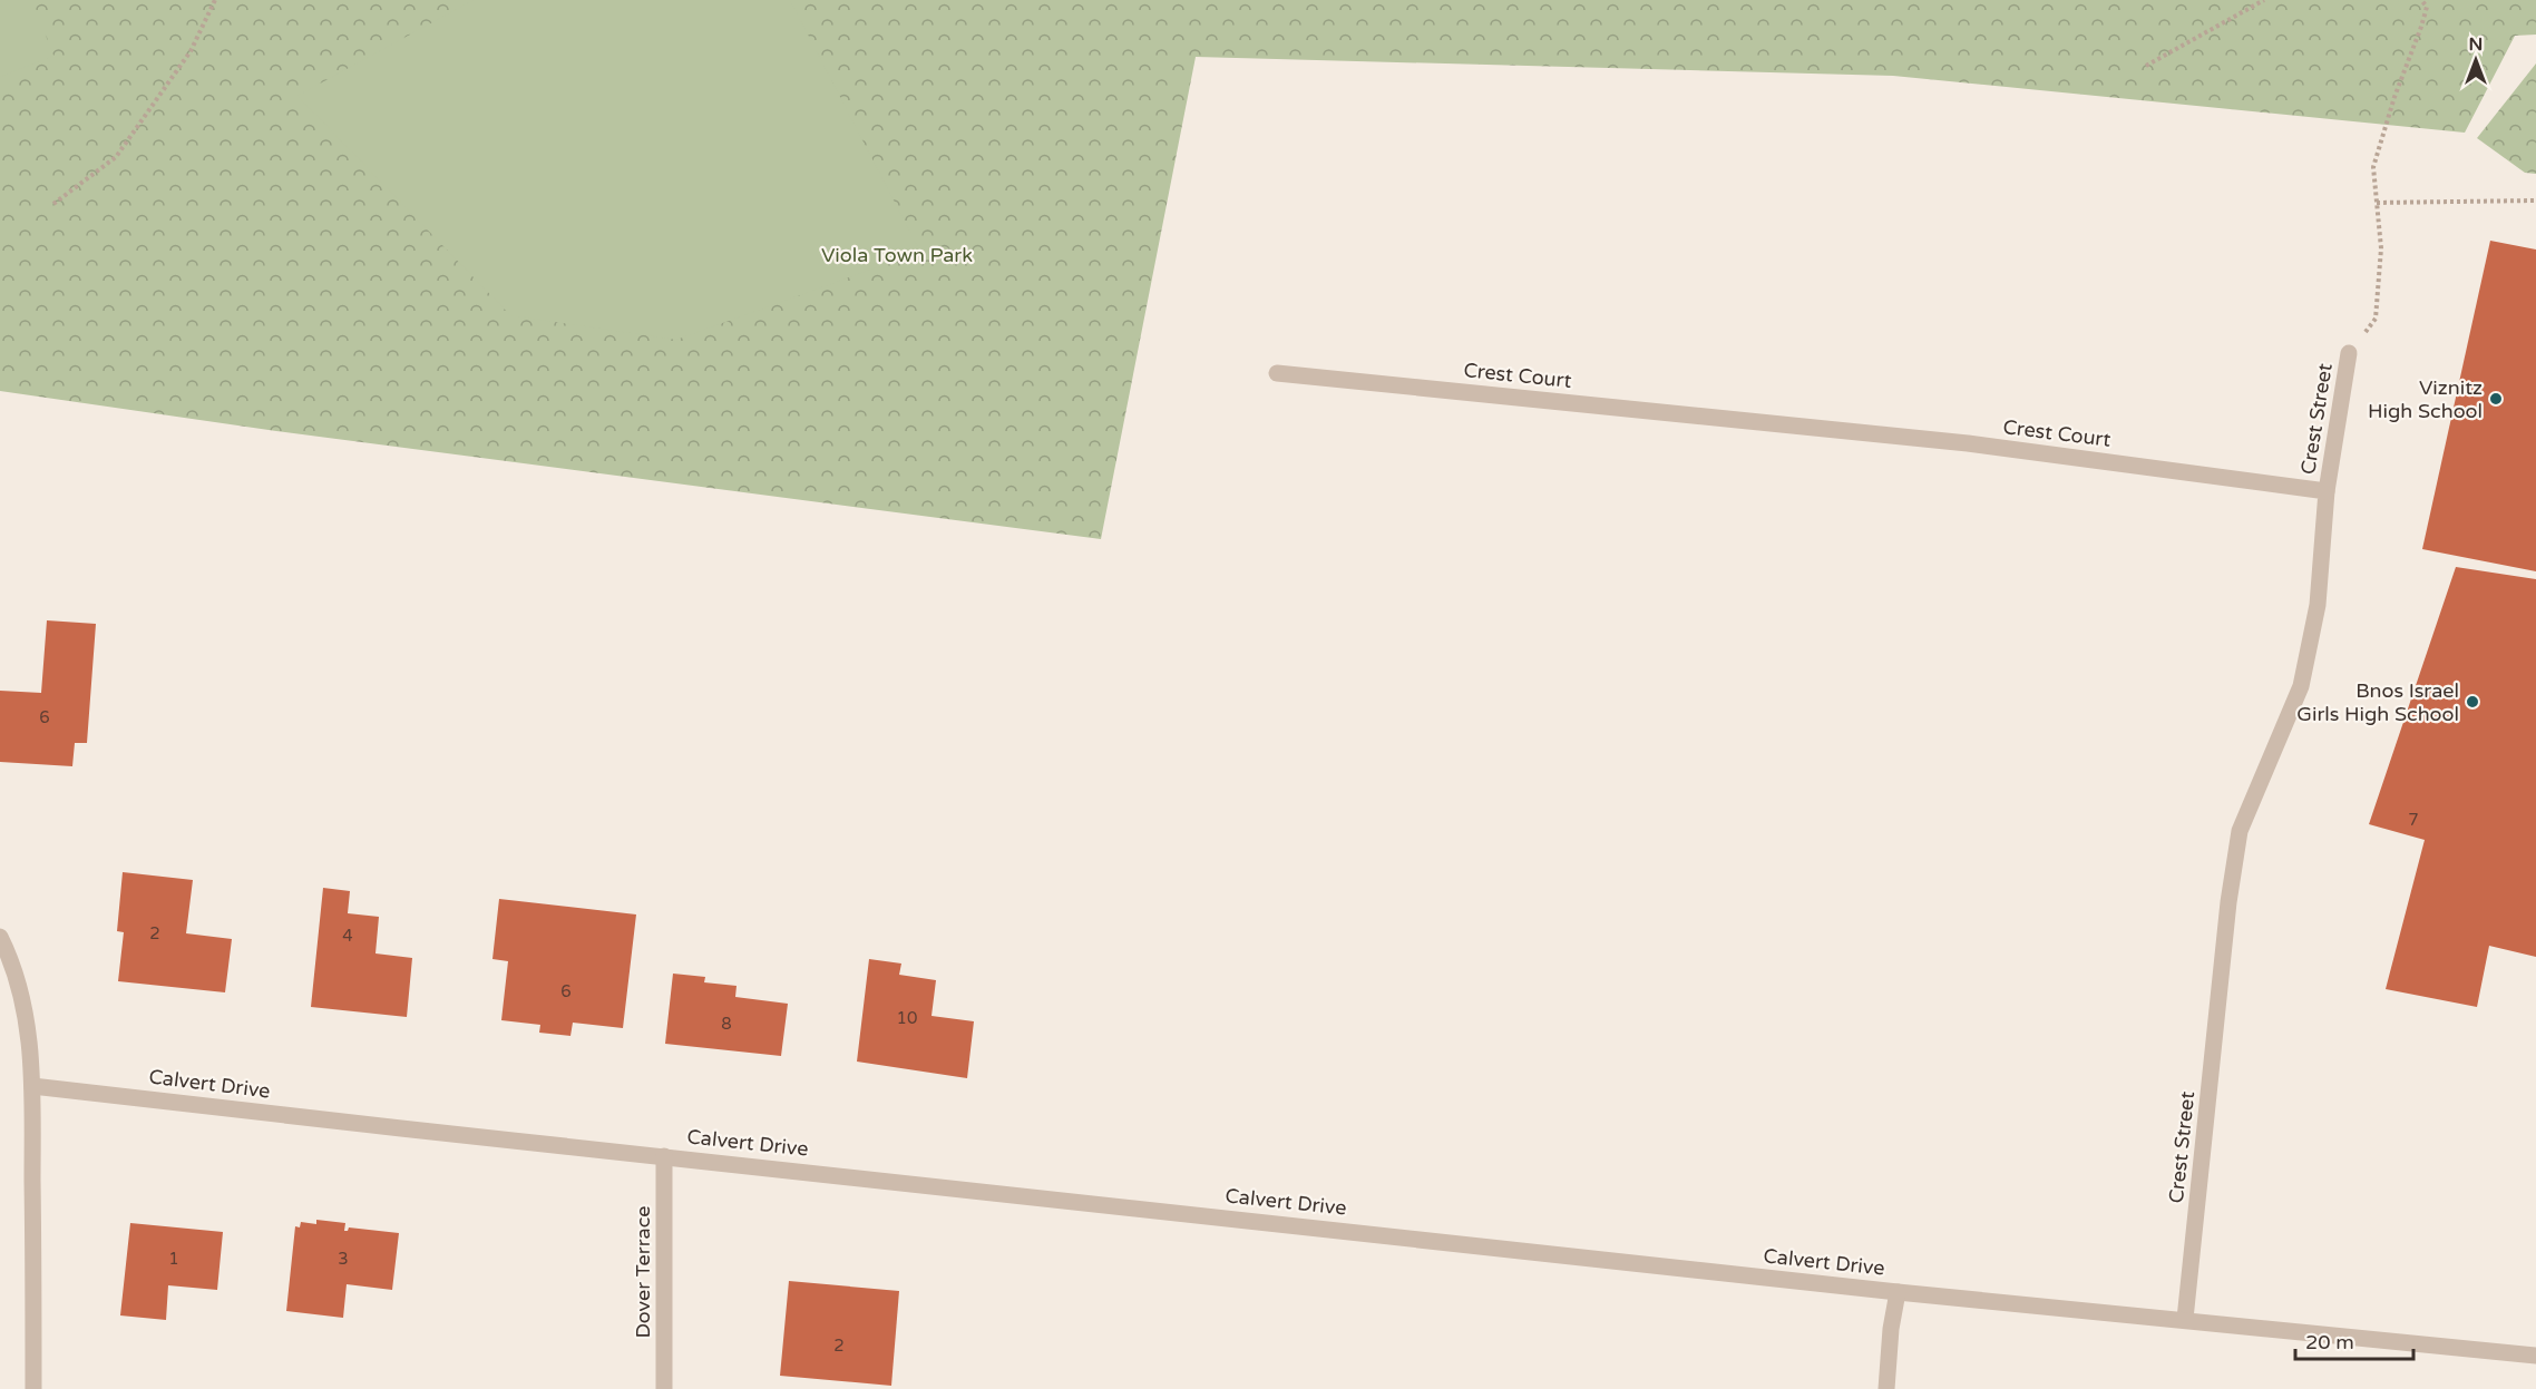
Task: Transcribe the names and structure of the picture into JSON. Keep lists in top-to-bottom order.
{
  "streets": {
    "street": [
      "Crest Court",
      "Crest Street",
      "Calvert Drive",
      "Dover Terrace"
    ]
  },
  "crossings": [
    ["Crest Court", "Crest Street"],
    ["Crest Street", "Calvert Drive"],
    ["Calvert Drive", "Dover Terrace"]
  ],
  "parks": ["Viola Town Park"],
  "places": ["Viznitz High School", "Bnos Israel Girls High School"],
  "house_numbers": [
    "6",
    "7",
    "2",
    "4",
    "6",
    "10",
    "8",
    "1",
    "3",
    "2"
  ],
  "scale_bar": "20 m",
  "north": "top"
}
